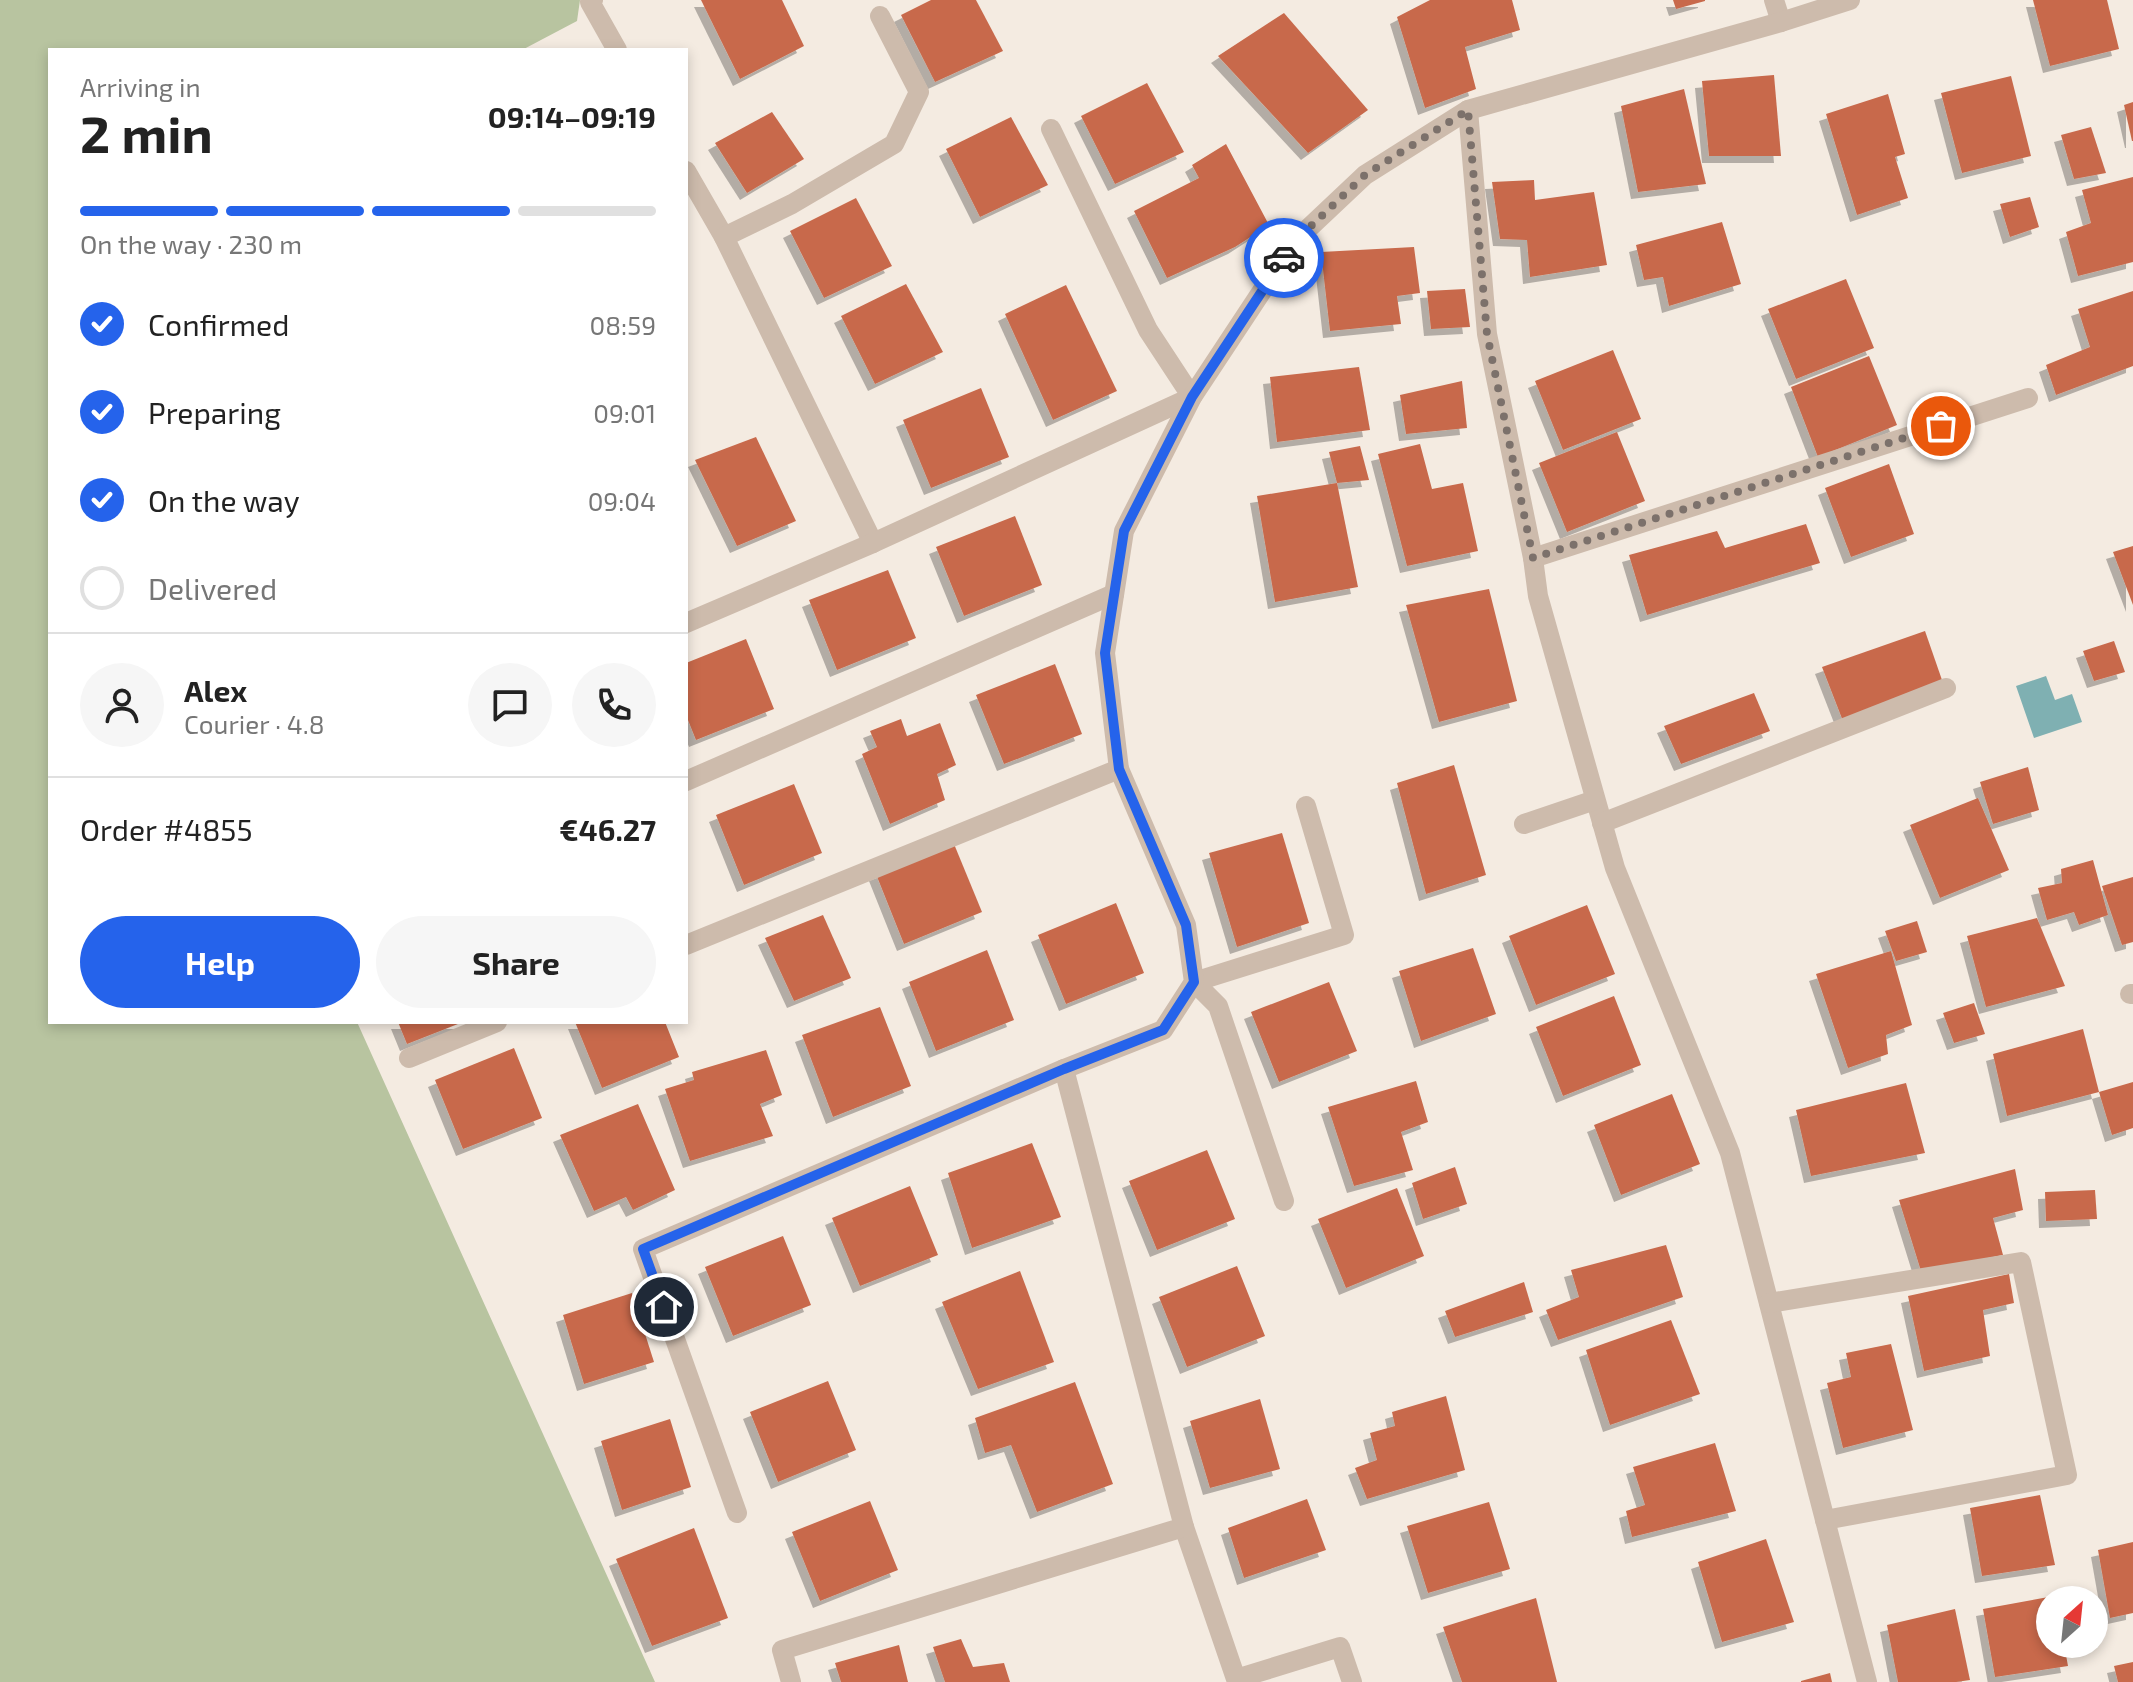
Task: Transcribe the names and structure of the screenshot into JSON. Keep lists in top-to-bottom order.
{
  "north": "top right",
  "page": {
    "heading": ["2 min", "Arriving in", "09:14–09:19"],
    "panel": [
      "Alex",
      "Courier · 4.8",
      "Order #4855",
      "€46.27"
    ],
    "bar": "On the way · 230 m",
    "list": [
      ["Confirmed", "08:59"],
      ["Preparing", "09:01"],
      ["On the way", "09:04"],
      "Delivered"
    ],
    "buttons": ["Help", "Share"]
  }
}
